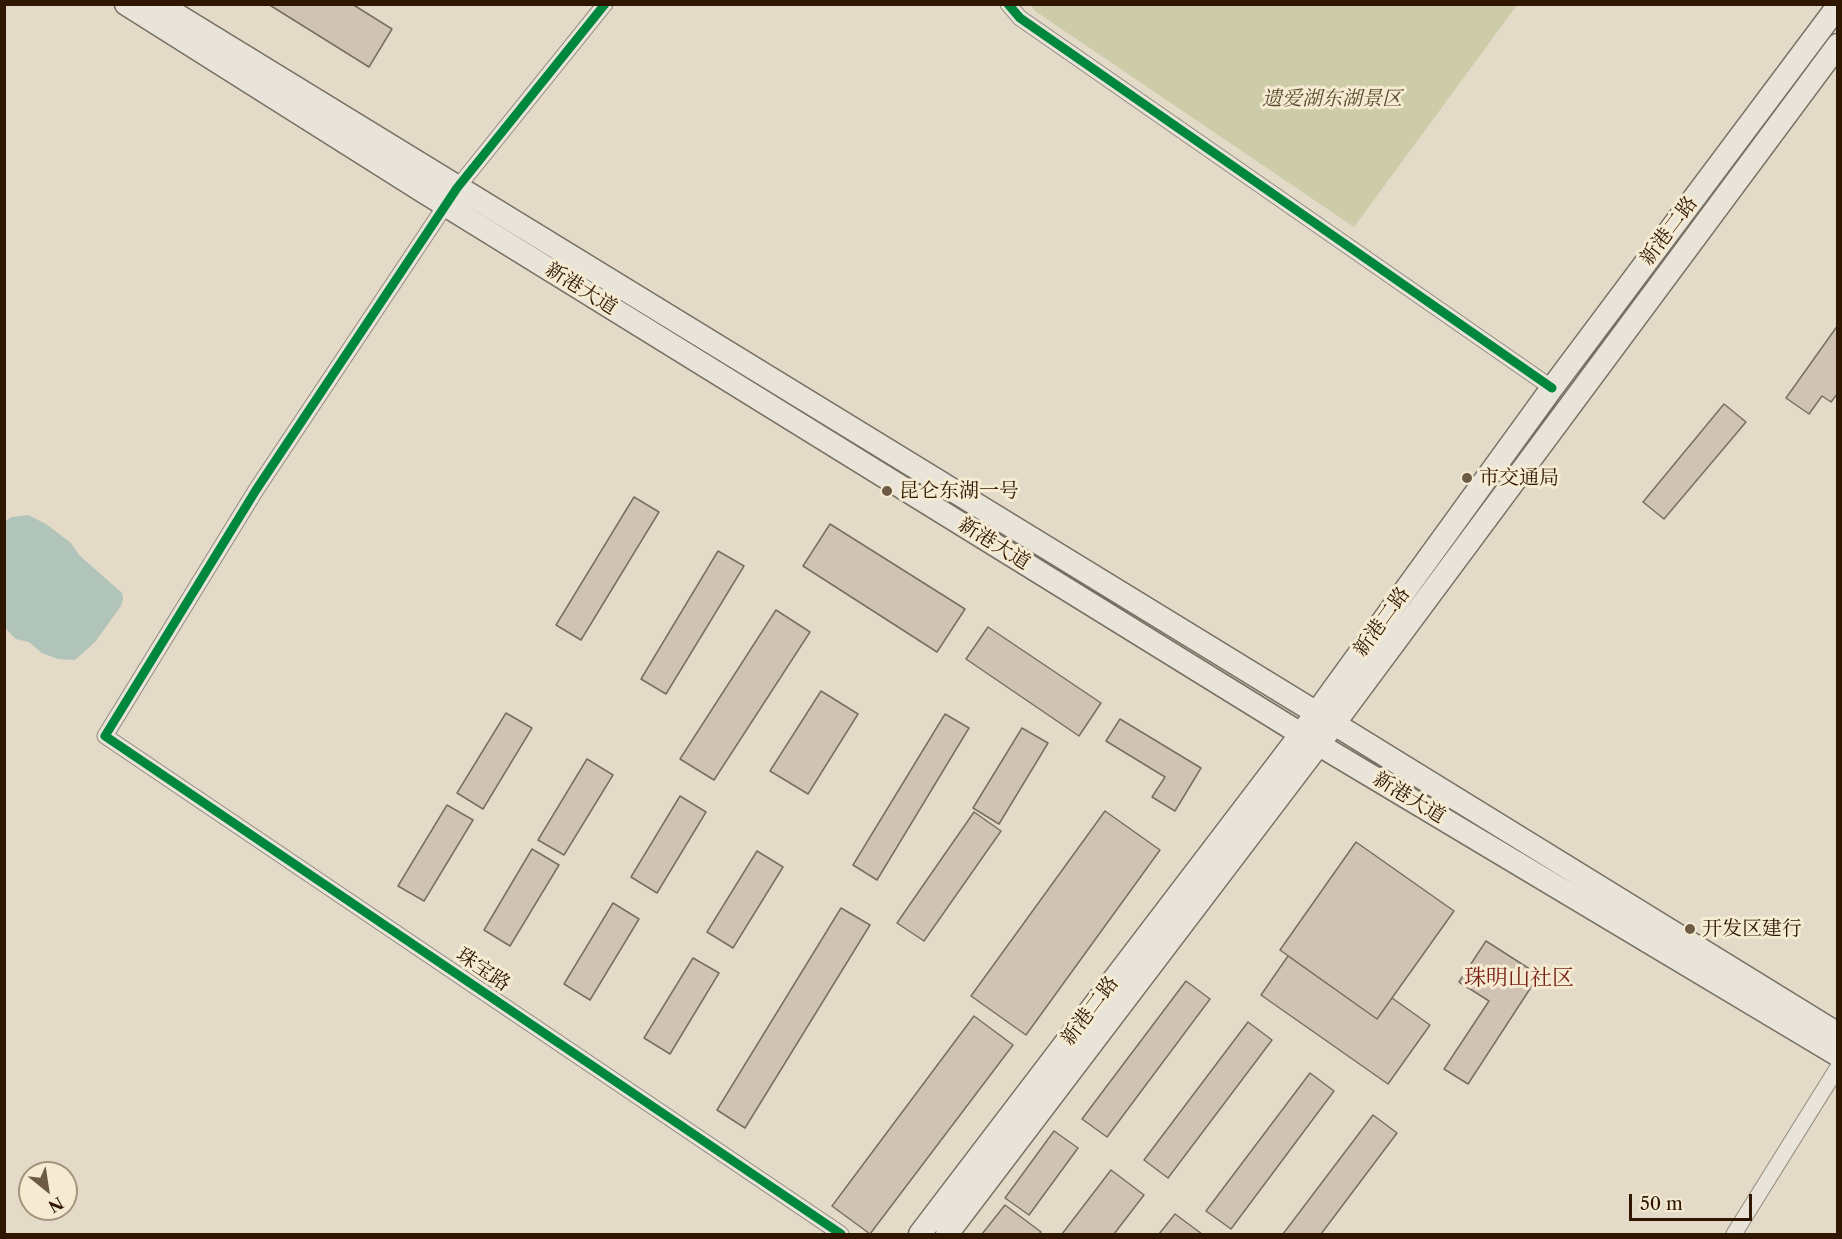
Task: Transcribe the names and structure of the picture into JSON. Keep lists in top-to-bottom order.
{
  "streets": {
    "main road": ["新港二路", "新港大道"],
    "street": ["珠宝路"]
  },
  "crossings": [
    ["新港二路", "新港大道"],
    ["新港大道", "珠宝路"]
  ],
  "districts": ["珠明山社区"],
  "parks": ["遗爱湖东湖景区"],
  "places": ["市交通局", "昆仑东湖一号", "开发区建行"],
  "scale_bar": "50 m",
  "north": "bottom right"
}
